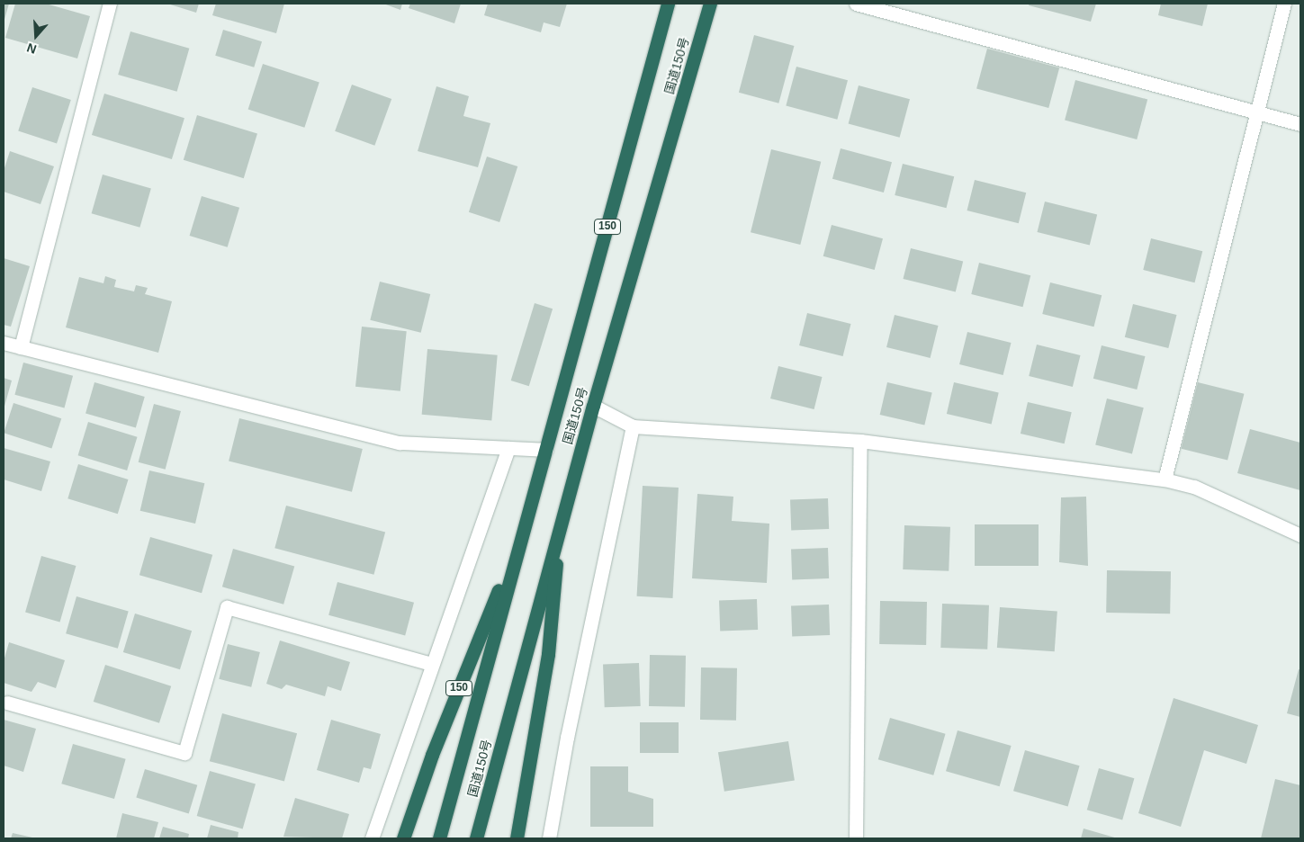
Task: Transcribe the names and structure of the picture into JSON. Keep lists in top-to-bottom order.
{
  "streets": {
    "highway": ["国道150号", "150"]
  },
  "crossings": [
    ["国道150号", "150"]
  ],
  "north": "bottom"
}
